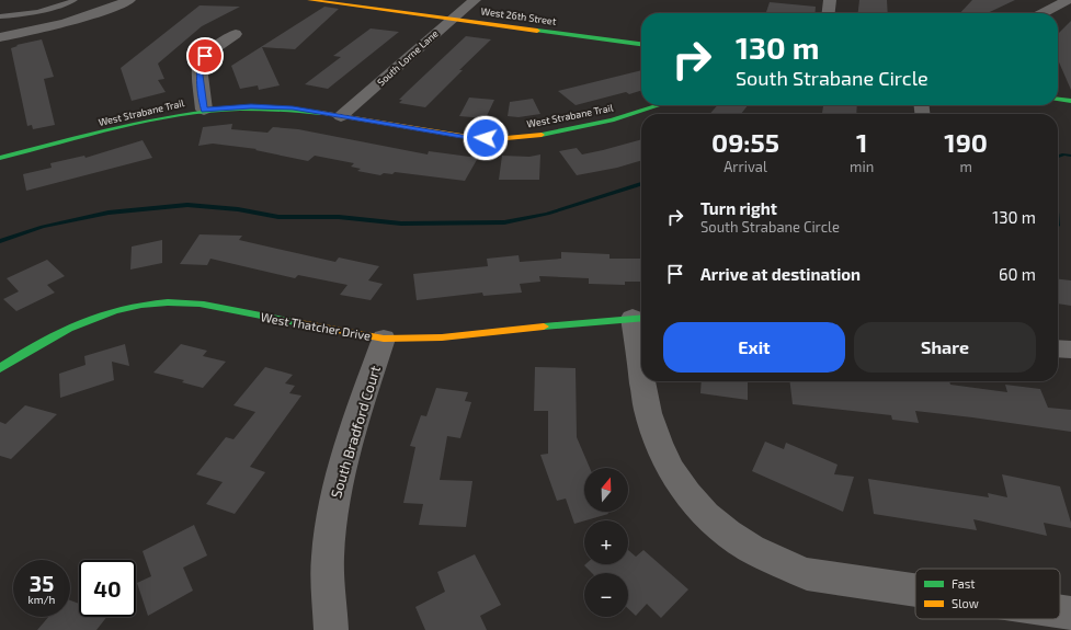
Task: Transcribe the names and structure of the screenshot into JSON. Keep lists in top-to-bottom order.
{
  "streets": {
    "street": [
      "West 26th Street",
      "South Lorne Lane",
      "West Strabane Trail",
      "West Thatcher Drive",
      "South Bradford Court"
    ]
  },
  "crossings": [
    ["West 26th Street", "South Lorne Lane"],
    ["South Lorne Lane", "West Strabane Trail"],
    ["West Thatcher Drive", "South Bradford Court"]
  ],
  "legend": ["Fast", "Slow"],
  "north": "top",
  "page": {
    "turn": ["130 m", "South Strabane Circle"],
    "eta": [
      "09:55",
      "Arrival",
      "1",
      "min",
      "190",
      "m"
    ],
    "list": [
      {
        "name": "Turn right",
        "note": "South Strabane Circle",
        "value": "130 m"
      },
      {
        "name": "Arrive at destination",
        "value": "60 m"
      }
    ],
    "buttons": ["Exit", "Share"],
    "map_buttons": ["+", "−"],
    "speed": "35 km/h",
    "limit": "40"
  }
}
